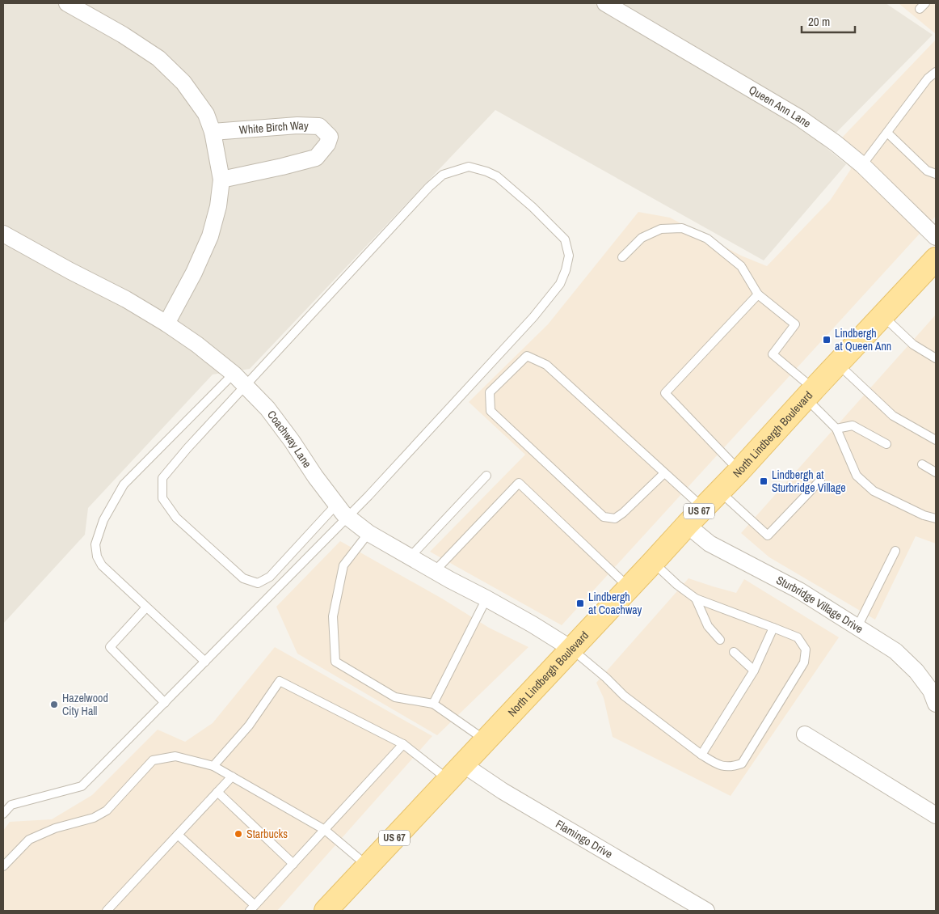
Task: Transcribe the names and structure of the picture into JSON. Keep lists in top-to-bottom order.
{
  "streets": {
    "main road": ["North Lindbergh Boulevard", "US 67"],
    "street": [
      "Queen Ann Lane",
      "White Birch Way",
      "Coachway Lane",
      "Sturbridge Village Drive",
      "Flamingo Drive"
    ]
  },
  "crossings": [
    ["North Lindbergh Boulevard", "Coachway Lane"],
    ["North Lindbergh Boulevard", "Sturbridge Village Drive"],
    ["North Lindbergh Boulevard", "Flamingo Drive"]
  ],
  "places": {
    "transit": ["Lindbergh at Queen Ann", "Lindbergh at Sturbridge Village", "Lindbergh at Coachway"],
    "other": ["Hazelwood City Hall", "Starbucks"]
  },
  "scale_bar": "20 m"
}
